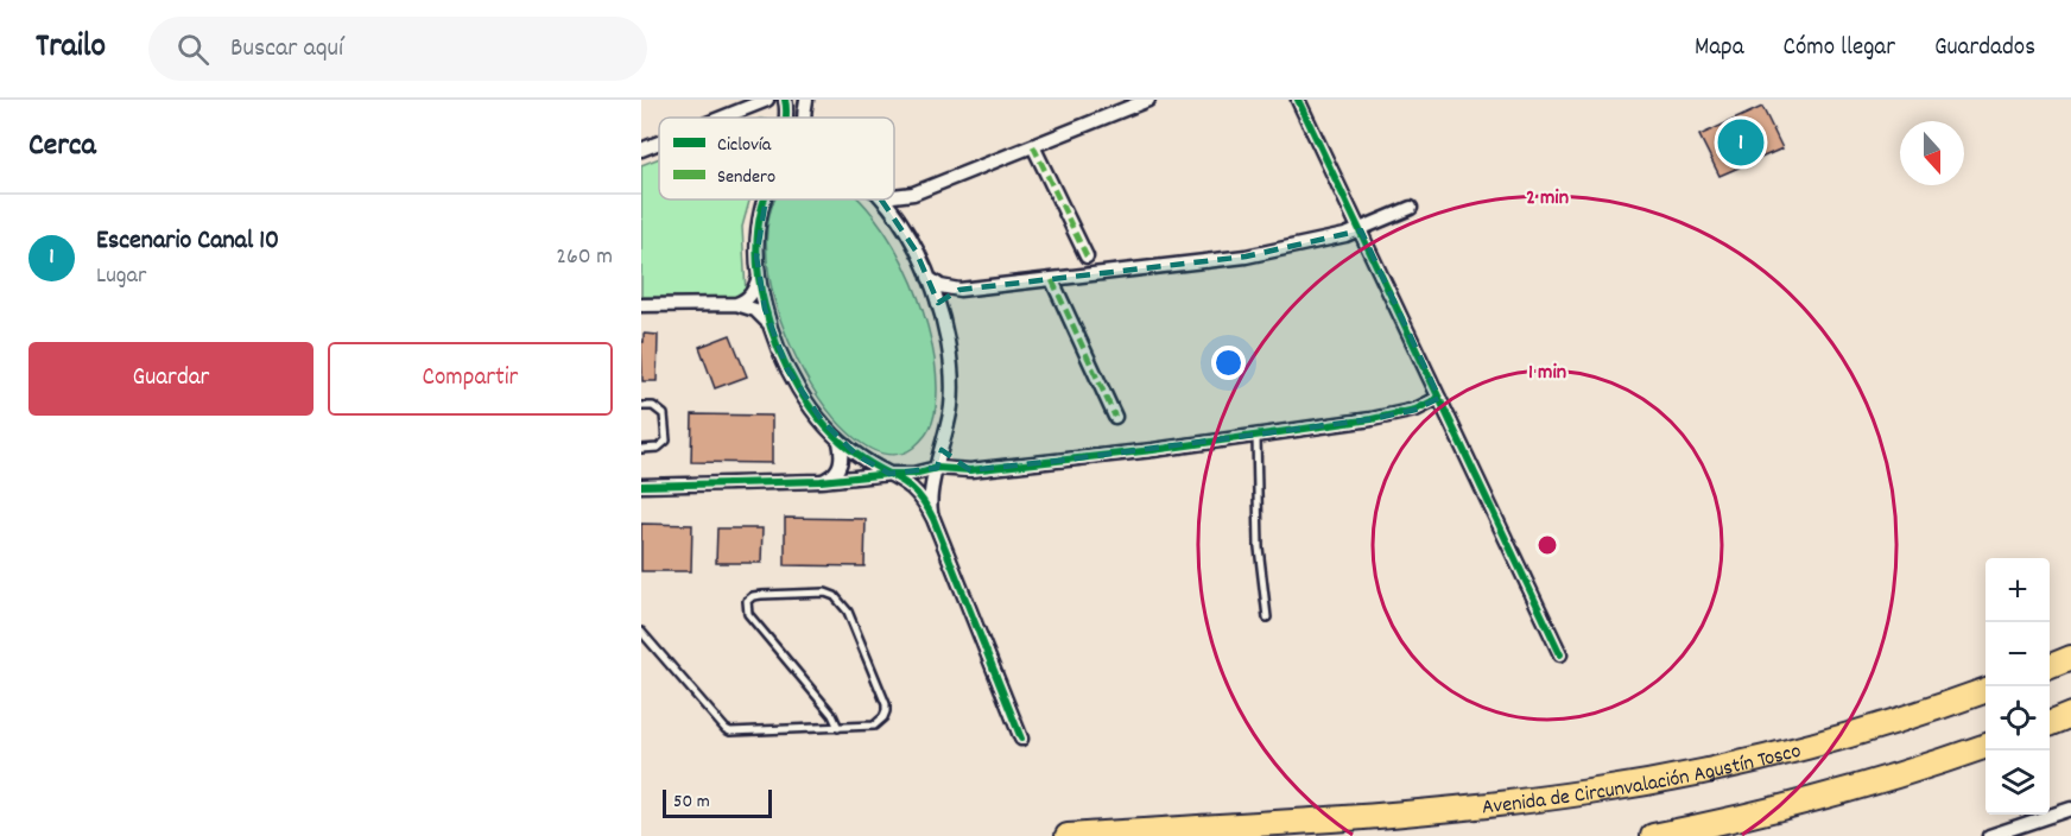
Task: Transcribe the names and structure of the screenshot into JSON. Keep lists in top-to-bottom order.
{
  "streets": {
    "highway": ["Avenida de Circunvalación Agustín Tosco"]
  },
  "legend": ["Ciclovía", "Sendero"],
  "scale_bar": "50 m",
  "north": "bottom",
  "page": {
    "header": "Trailo",
    "search": "Buscar aquí",
    "nav": ["Mapa", "Cómo llegar", "Guardados"],
    "heading": "Cerca",
    "pins": "1",
    "list": [
      {
        "mark": "1",
        "name": "Escenario Canal 10",
        "note": "Lugar",
        "value": "260 m"
      }
    ],
    "buttons": ["Guardar", "Compartir"],
    "map_buttons": ["+", "−"],
    "scale": "50 m"
  },
  "rings": ["2 min", "1 min"]
}
